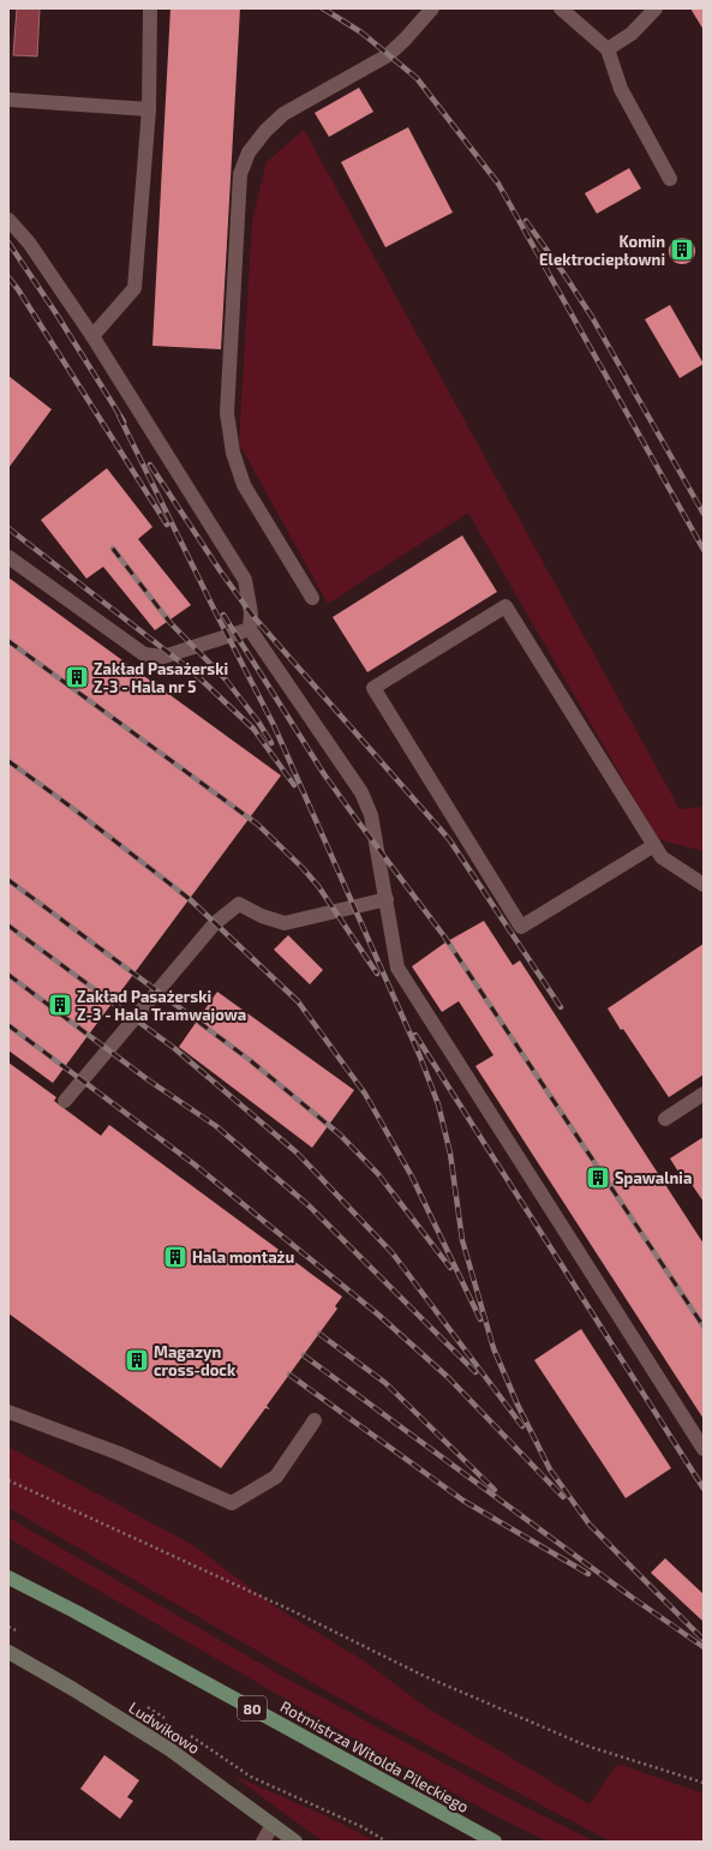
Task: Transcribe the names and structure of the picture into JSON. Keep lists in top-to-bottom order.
{
  "streets": {
    "main road": ["80", "Rotmistrza Witolda Pileckiego"],
    "street": ["Ludwikowo"]
  },
  "places": {
    "building": [
      "Komin Elektrociepłowni",
      "Zakład Pasażerski Z-3 - Hala nr 5",
      "Zakład Pasażerski Z-3 - Hala Tramwajowa",
      "Spawalnia",
      "Hala montażu",
      "Magazyn cross-dock"
    ]
  }
}
